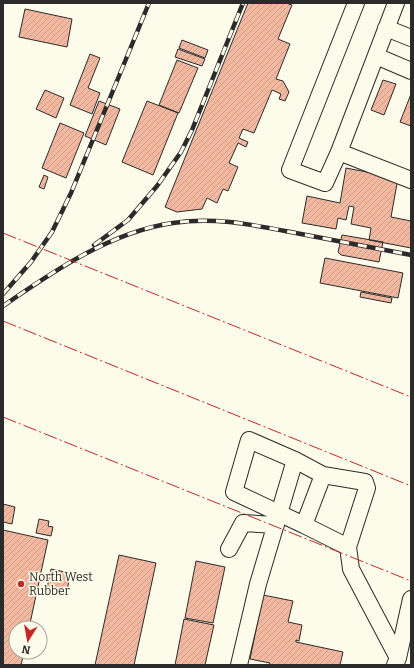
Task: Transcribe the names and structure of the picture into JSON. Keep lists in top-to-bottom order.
{
  "places": ["North West Rubber"],
  "north": "bottom"
}
